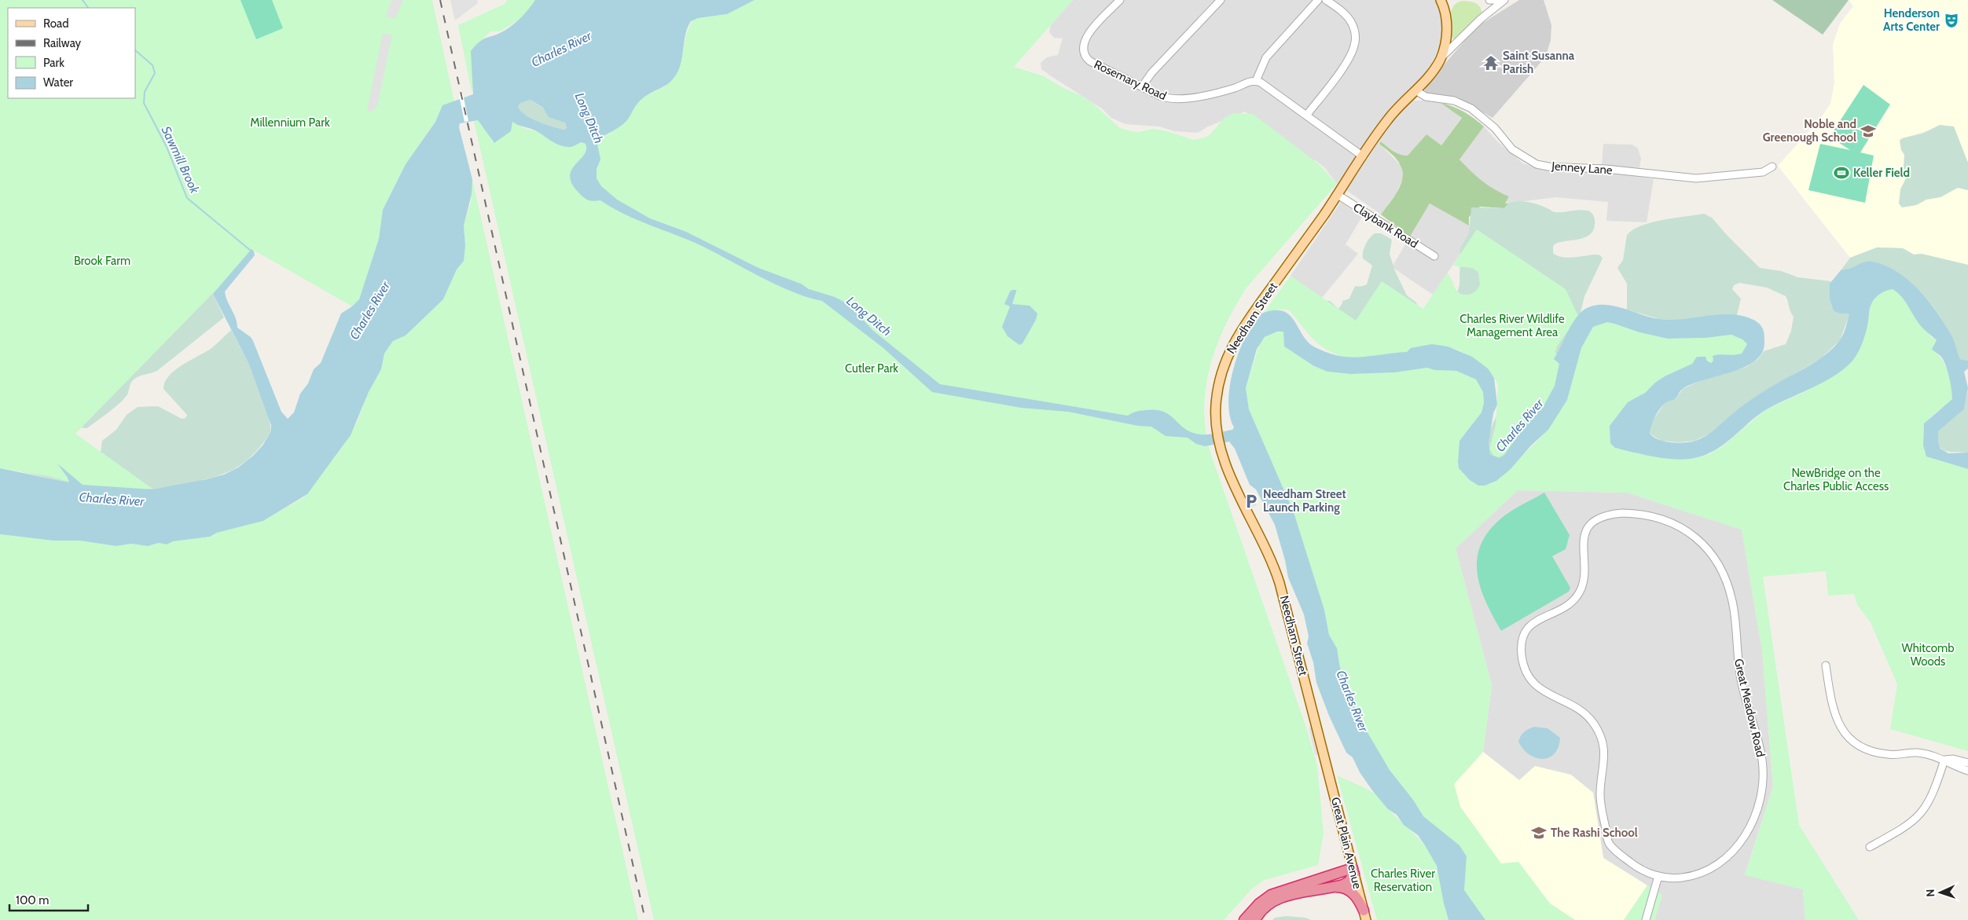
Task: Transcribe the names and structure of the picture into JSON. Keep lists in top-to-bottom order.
{
  "streets": {
    "main road": ["Needham Street", "Great Plain Avenue"],
    "street": [
      "Rosemary Road",
      "Jenney Lane",
      "Claybank Road",
      "Great Meadow Road"
    ]
  },
  "crossings": [
    ["Jenney Lane", "Needham Street"],
    ["Claybank Road", "Needham Street"],
    ["Needham Street", "Great Plain Avenue"]
  ],
  "water": ["Charles River", "Long Ditch", "Sawmill Brook"],
  "parks": [
    "Millennium Park",
    "Brook Farm",
    "Charles River Wildlife Management Area",
    "Cutler Park",
    "NewBridge on the Charles Public Access",
    "Whitcomb Woods",
    "Charles River Reservation"
  ],
  "places": {
    "theatre": ["Henderson Arts Center"],
    "temple": ["Saint Susanna Parish"],
    "school or university": ["Noble and Greenough School", "The Rashi School"],
    "sports": ["Keller Field"],
    "parking": ["Needham Street Launch Parking"]
  },
  "legend": [
    "Road",
    "Railway",
    "Park",
    "Water"
  ],
  "scale_bar": "100 m",
  "north": "left"
}
